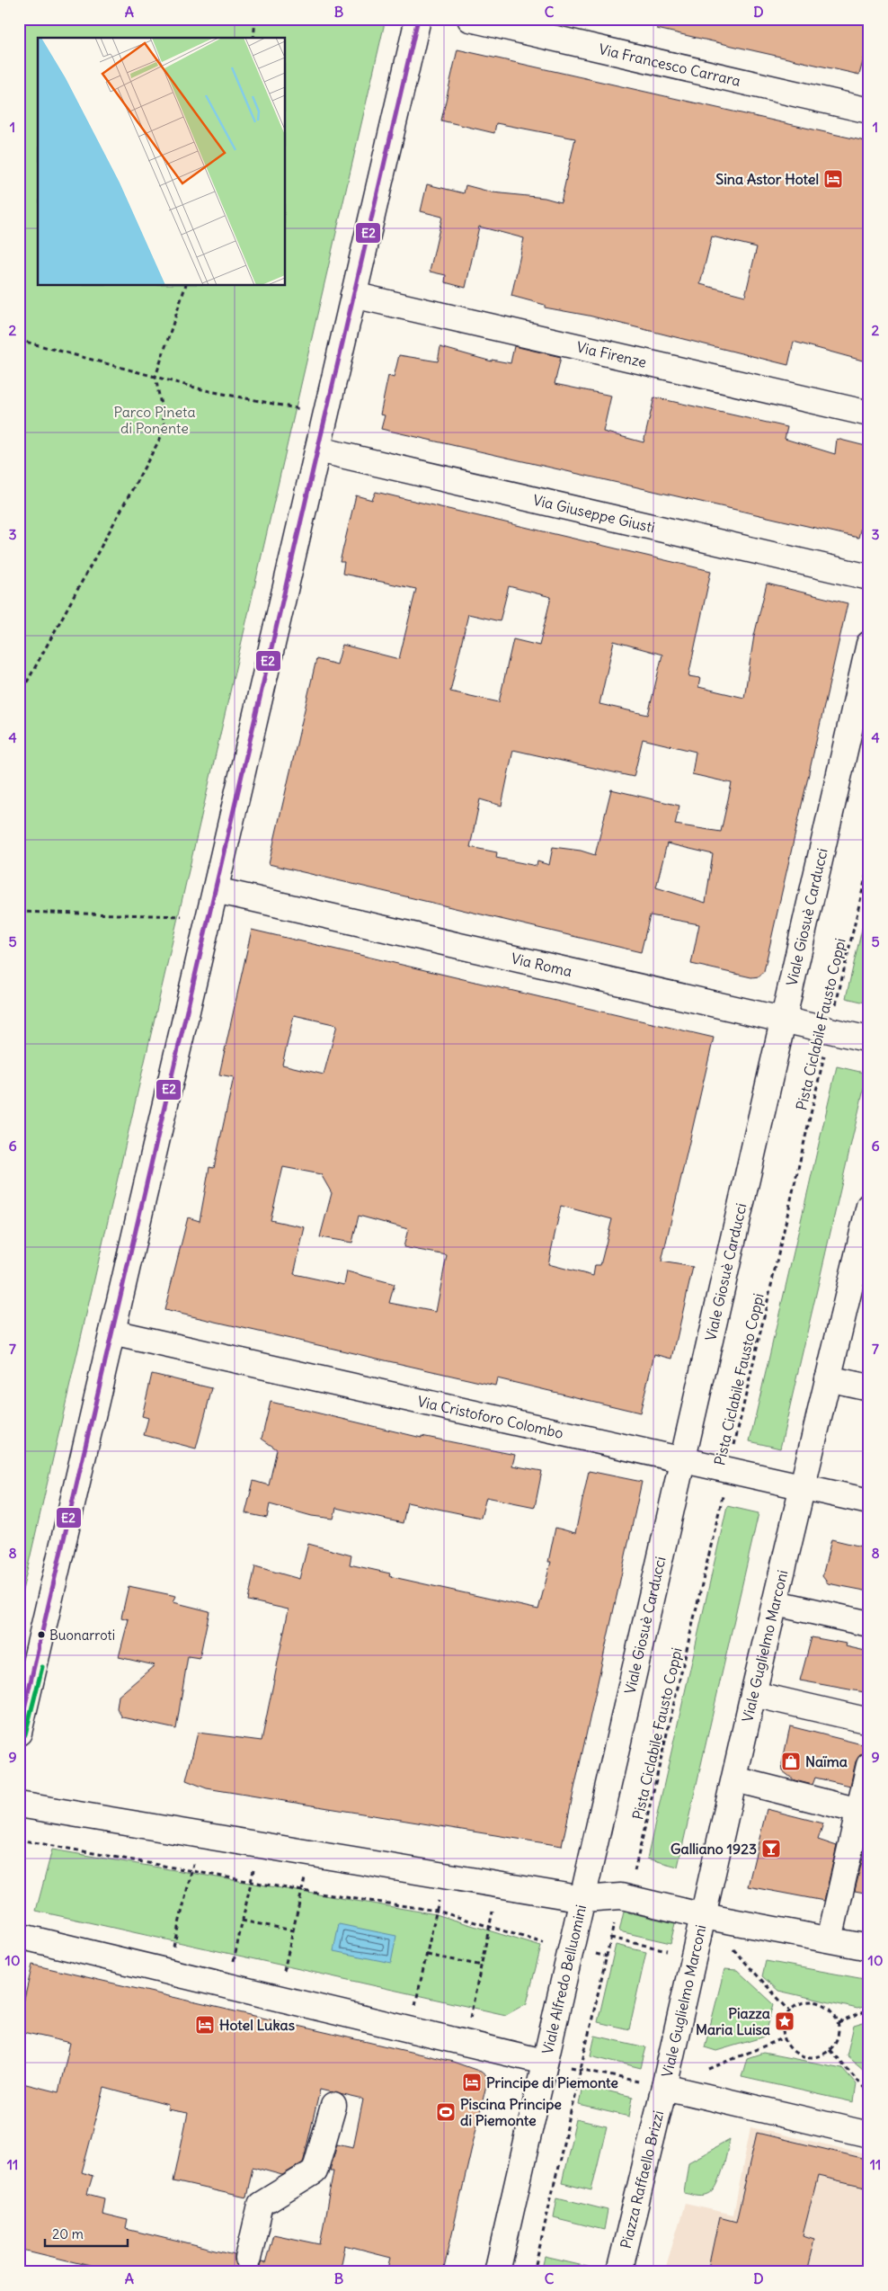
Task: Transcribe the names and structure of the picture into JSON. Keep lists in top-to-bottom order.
{
  "streets": {
    "street": [
      "Via Francesco Carrara",
      "Via Firenze",
      "Via Giuseppe Giusti",
      "Viale Giosuè Carducci",
      "Via Roma",
      "Via Cristoforo Colombo",
      "Viale Guglielmo Marconi",
      "Viale Alfredo Belluomini",
      "Piazza Raffaello Brizzi"
    ],
    "path": ["Pista Ciclabile Fausto Coppi"]
  },
  "crossings": [
    ["Viale Giosuè Carducci", "Via Roma"],
    ["Viale Giosuè Carducci", "Via Cristoforo Colombo"],
    ["Viale Giosuè Carducci", "Viale Alfredo Belluomini"],
    ["Via Roma", "Pista Ciclabile Fausto Coppi"],
    ["Pista Ciclabile Fausto Coppi", "Via Cristoforo Colombo"],
    ["Via Cristoforo Colombo", "Viale Guglielmo Marconi"],
    ["Viale Guglielmo Marconi", "Piazza Raffaello Brizzi"]
  ],
  "parks": ["Parco Pineta di Ponente"],
  "places": {
    "hotel": ["Sina Astor Hotel", "Hotel Lukas", "Principe di Piemonte"],
    "other": ["Buonarroti"],
    "shop": ["Naïma"],
    "bar": ["Galliano 1923"],
    "place": ["Piazza Maria Luisa"],
    "sports": ["Piscina Principe di Piemonte"]
  },
  "lines": ["transit line E2"],
  "scale_bar": "20 m",
  "grid": {
    "columns": [
      "A",
      "B",
      "C",
      "D"
    ],
    "rows": [
      "1",
      "2",
      "3",
      "4",
      "5",
      "6",
      "7",
      "8",
      "9",
      "10",
      "11"
    ]
  }
}
